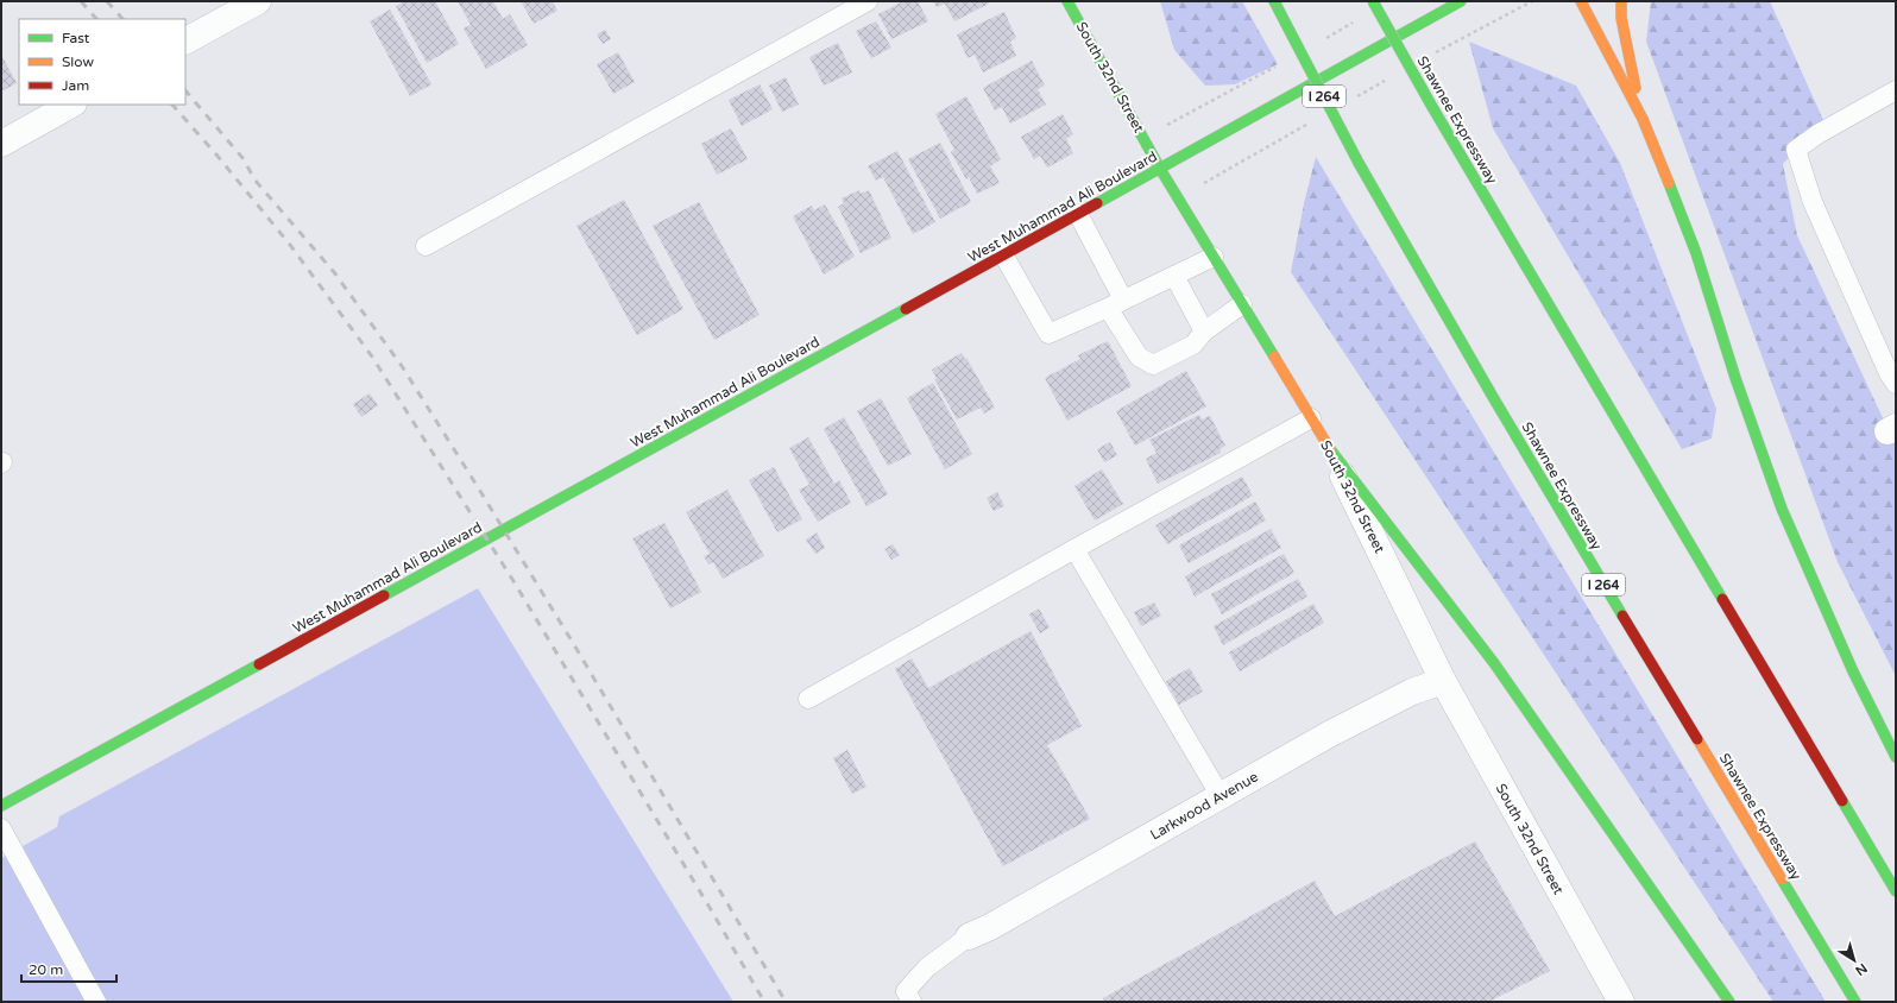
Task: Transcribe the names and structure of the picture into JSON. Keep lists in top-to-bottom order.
{
  "streets": {
    "main road": [
      "South 32nd Street",
      "I 264",
      "Shawnee Expressway",
      "West Muhammad Ali Boulevard"
    ],
    "street": ["Larkwood Avenue"]
  },
  "crossings": [
    ["South 32nd Street", "West Muhammad Ali Boulevard"],
    ["South 32nd Street", "Larkwood Avenue"]
  ],
  "legend": ["Fast", "Slow", "Jam"],
  "scale_bar": "20 m",
  "north": "bottom right"
}
